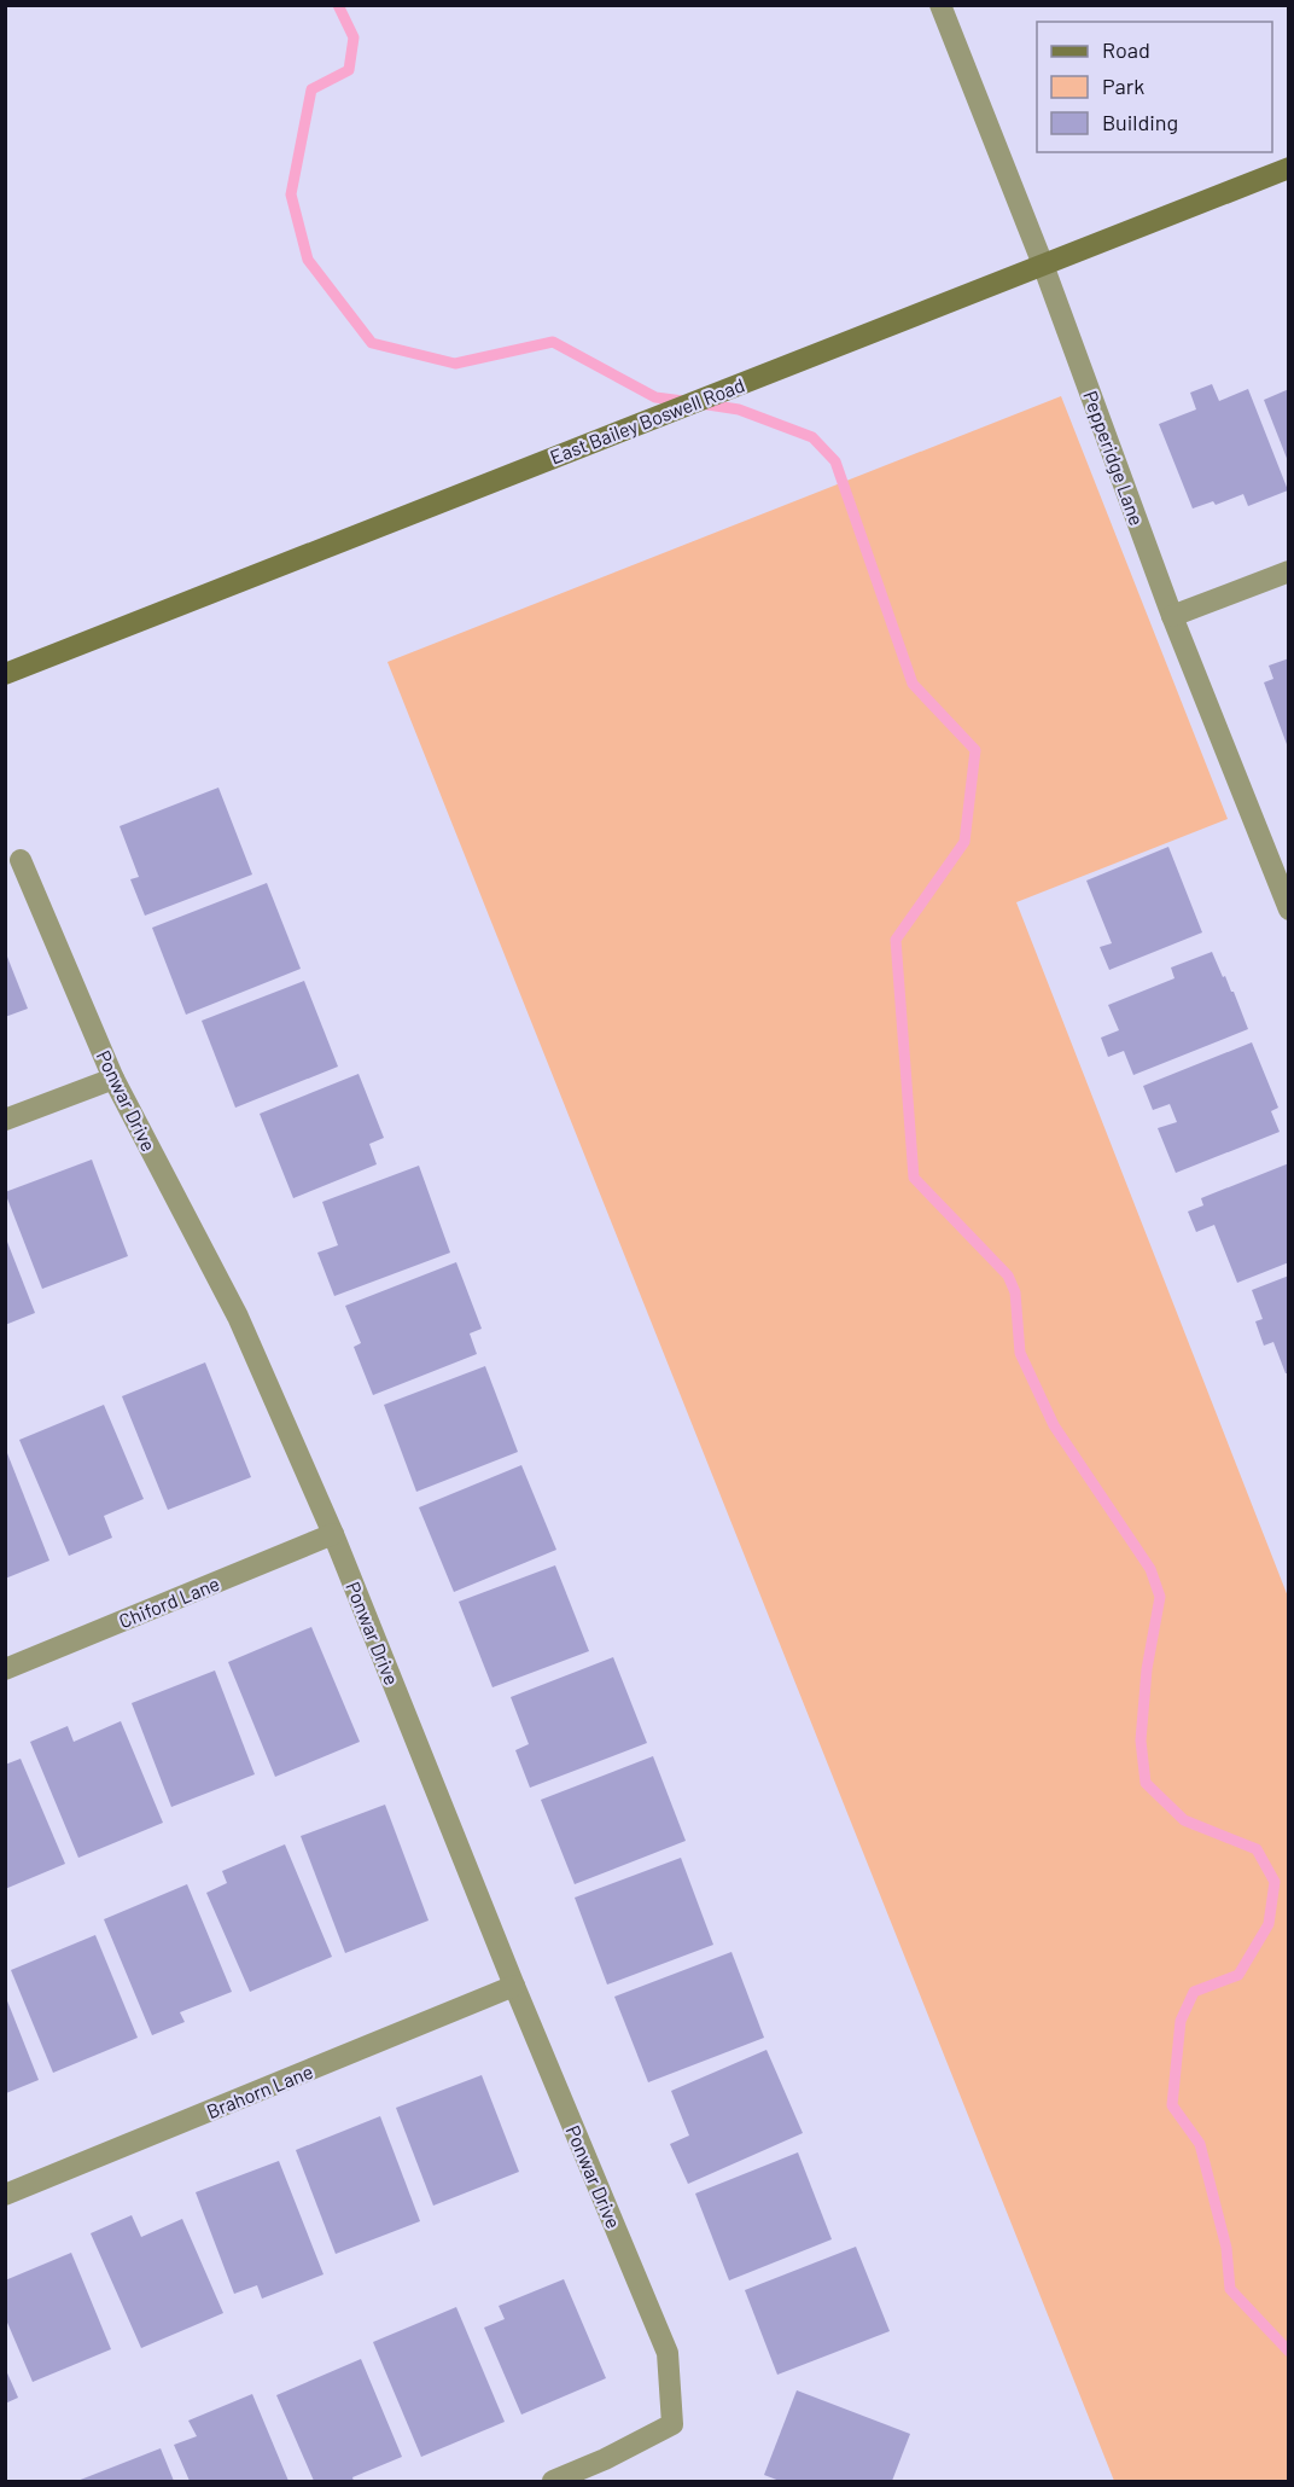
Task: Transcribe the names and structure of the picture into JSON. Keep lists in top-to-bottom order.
{
  "streets": {
    "street": [
      "East Bailey Boswell Road",
      "Pepperidge Lane",
      "Ponwar Drive",
      "Chiford Lane",
      "Brahorn Lane"
    ]
  },
  "crossings": [
    ["East Bailey Boswell Road", "Pepperidge Lane"],
    ["Ponwar Drive", "Chiford Lane"],
    ["Ponwar Drive", "Brahorn Lane"]
  ],
  "legend": ["Road", "Park", "Building"]
}
